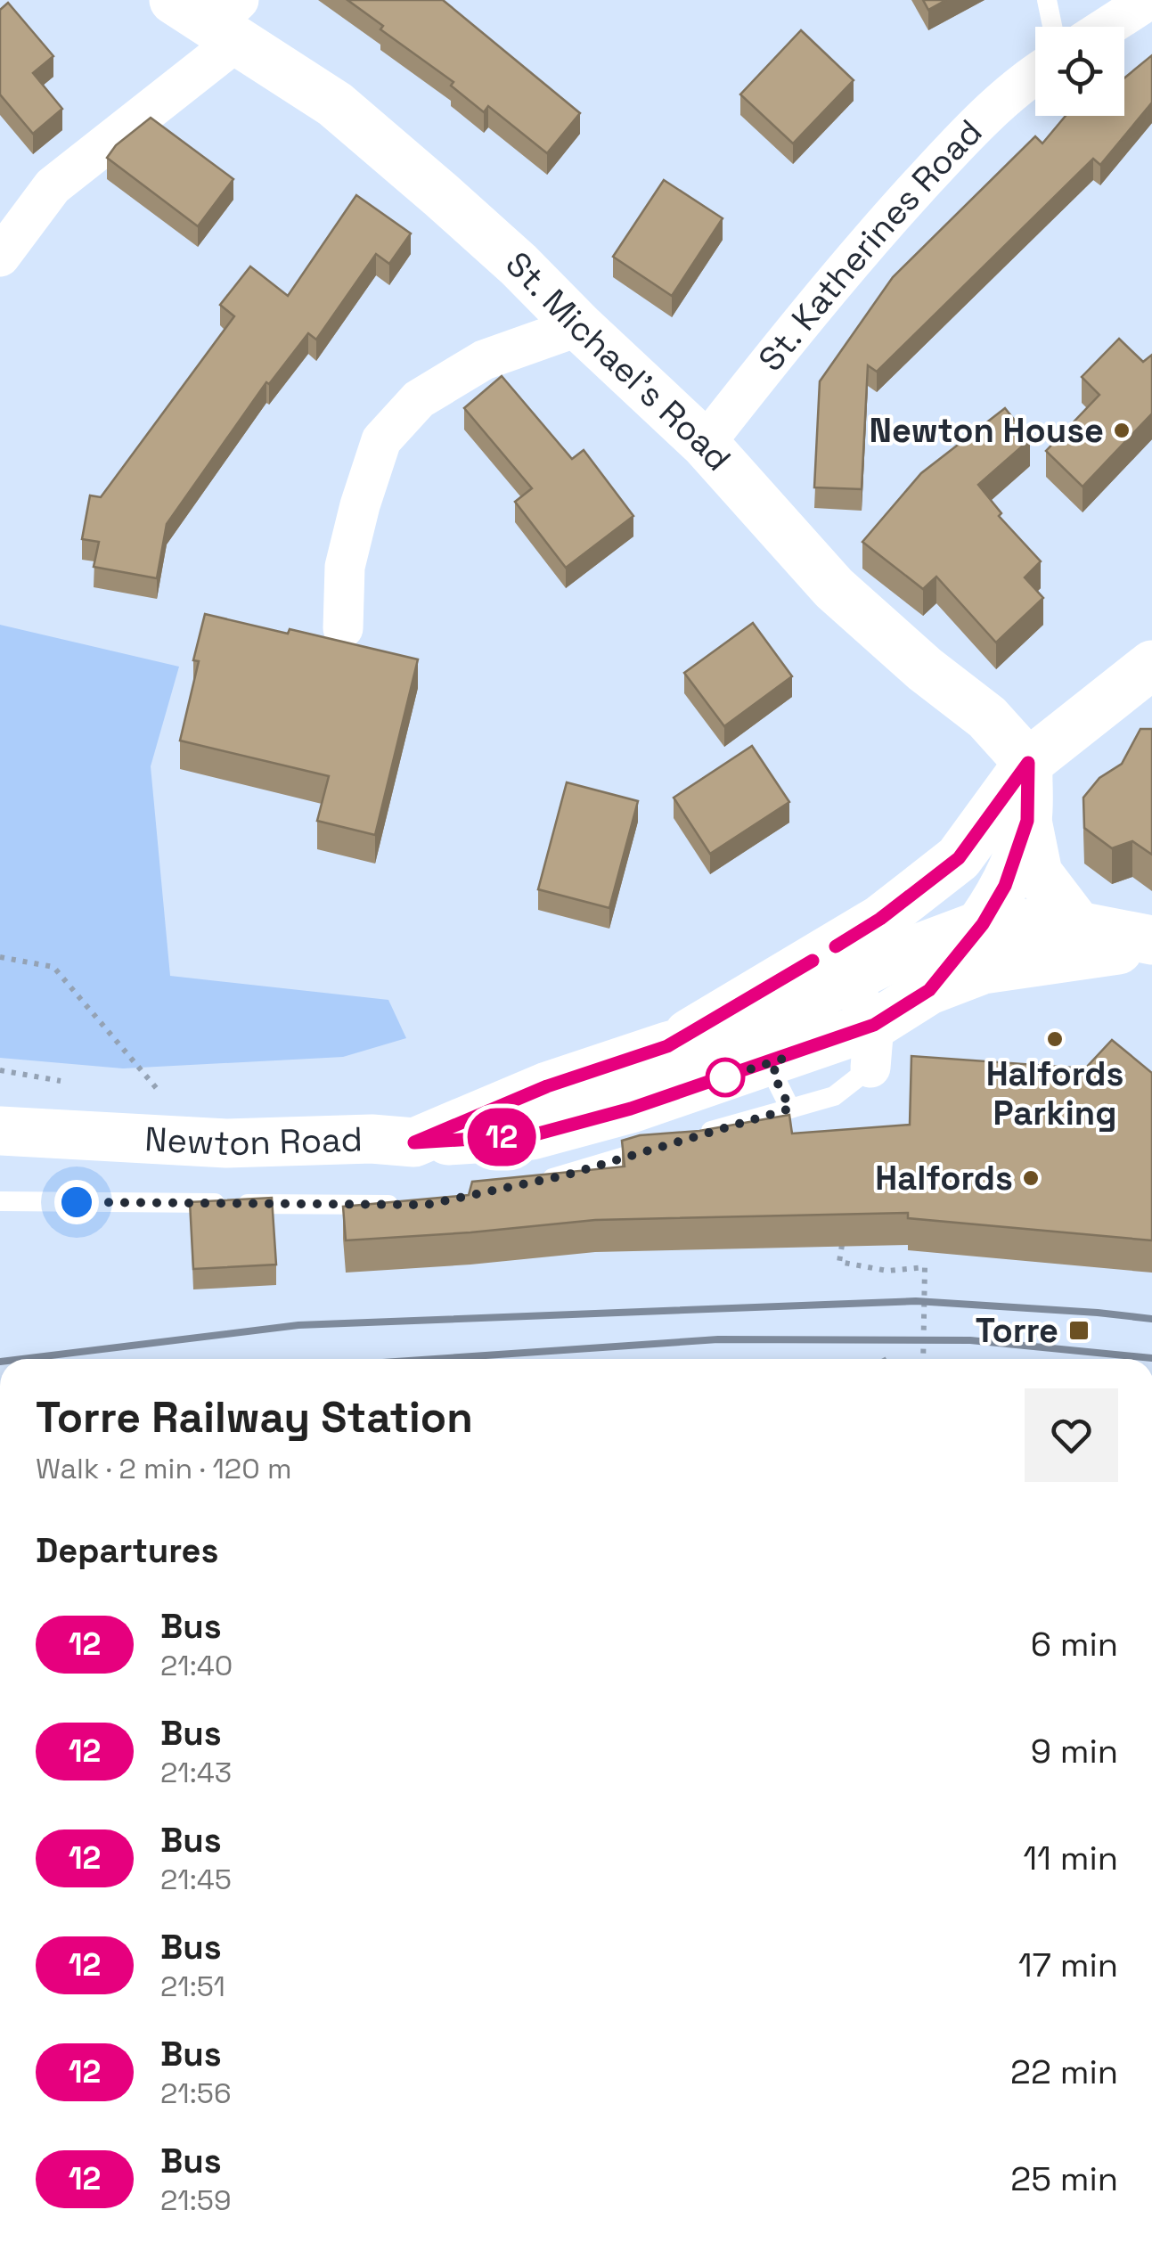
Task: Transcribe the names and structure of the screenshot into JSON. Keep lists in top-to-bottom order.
{
  "streets": {
    "street": ["St. Katherines Road", "St. Michael's Road", "Newton Road"]
  },
  "crossings": [
    ["St. Katherines Road", "St. Michael's Road"],
    ["St. Michael's Road", "Newton Road"]
  ],
  "places": {
    "other": ["Newton House", "Halfords Parking", "Halfords"],
    "transit": ["Torre"]
  },
  "lines": ["bus line 12"],
  "page": {
    "on_map": "12",
    "heading": [
      ["Torre Railway Station", "Walk · 2 min · 120 m"],
      "Departures"
    ],
    "list": [
      {
        "mark": "12",
        "name": "Bus",
        "note": "21:40",
        "value": "6 min"
      },
      {
        "mark": "12",
        "name": "Bus",
        "note": "21:43",
        "value": "9 min"
      },
      {
        "mark": "12",
        "name": "Bus",
        "note": "21:45",
        "value": "11 min"
      },
      {
        "mark": "12",
        "name": "Bus",
        "note": "21:51",
        "value": "17 min"
      },
      {
        "mark": "12",
        "name": "Bus",
        "note": "21:56",
        "value": "22 min"
      },
      {
        "mark": "12",
        "name": "Bus",
        "note": "21:59",
        "value": "25 min"
      }
    ]
  }
}
